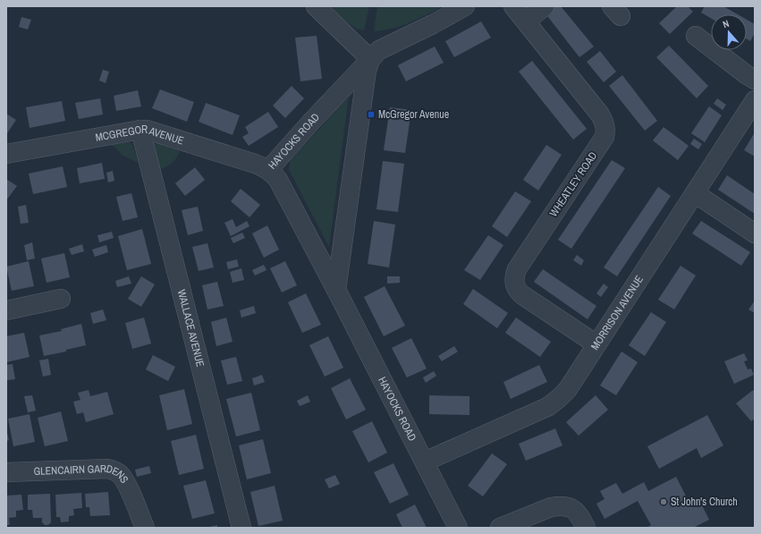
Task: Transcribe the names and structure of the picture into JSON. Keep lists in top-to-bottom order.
{
  "streets": {
    "street": [
      "MCGREGOR AVENUE",
      "HAYOCKS ROAD",
      "WHEATLEY ROAD",
      "MORRISON AVENUE",
      "WALLACE AVENUE",
      "GLENCAIRN GARDENS"
    ]
  },
  "crossings": [
    ["MCGREGOR AVENUE", "HAYOCKS ROAD"],
    ["MCGREGOR AVENUE", "WALLACE AVENUE"],
    ["HAYOCKS ROAD", "MORRISON AVENUE"],
    ["WHEATLEY ROAD", "MORRISON AVENUE"]
  ],
  "places": {
    "transit": ["McGregor Avenue"],
    "other": ["St John's Church"]
  },
  "north": "top"
}
